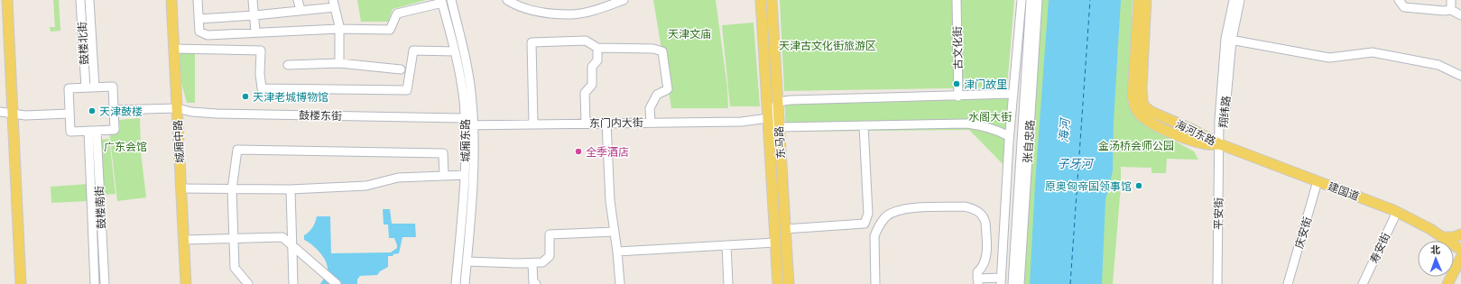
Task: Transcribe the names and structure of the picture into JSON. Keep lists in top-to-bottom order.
{
  "streets": {
    "main road": [
      "海河东路",
      "城厢中路",
      "东马路",
      "建国道"
    ],
    "street": [
      "鼓楼北街",
      "古文化街",
      "翔纬路",
      "鼓楼东街",
      "东门内大街",
      "城厢东路",
      "张自忠路",
      "鼓楼南街",
      "平安街",
      "庆安街",
      "寿安街"
    ]
  },
  "crossings": [
    ["翔纬路", "海河东路"],
    ["翔纬路", "建国道"],
    ["翔纬路", "平安街"],
    ["鼓楼东街", "东门内大街"],
    ["鼓楼东街", "城厢东路"],
    ["鼓楼东街", "城厢中路"],
    ["东门内大街", "城厢东路"],
    ["东门内大街", "东马路"],
    ["海河东路", "建国道"],
    ["海河东路", "平安街"],
    ["建国道", "平安街"],
    ["建国道", "庆安街"],
    ["建国道", "寿安街"]
  ],
  "water": ["海河", "子牙河"],
  "parks": [
    "天津文庙",
    "天津古文化街旅游区",
    "水阁大街",
    "金汤桥会师公园",
    "广东会馆"
  ],
  "places": [
    "津门故里",
    "天津老城博物馆",
    "天津鼓楼",
    "全季酒店",
    "原奥匈帝国领事馆"
  ],
  "north": "top"
}
